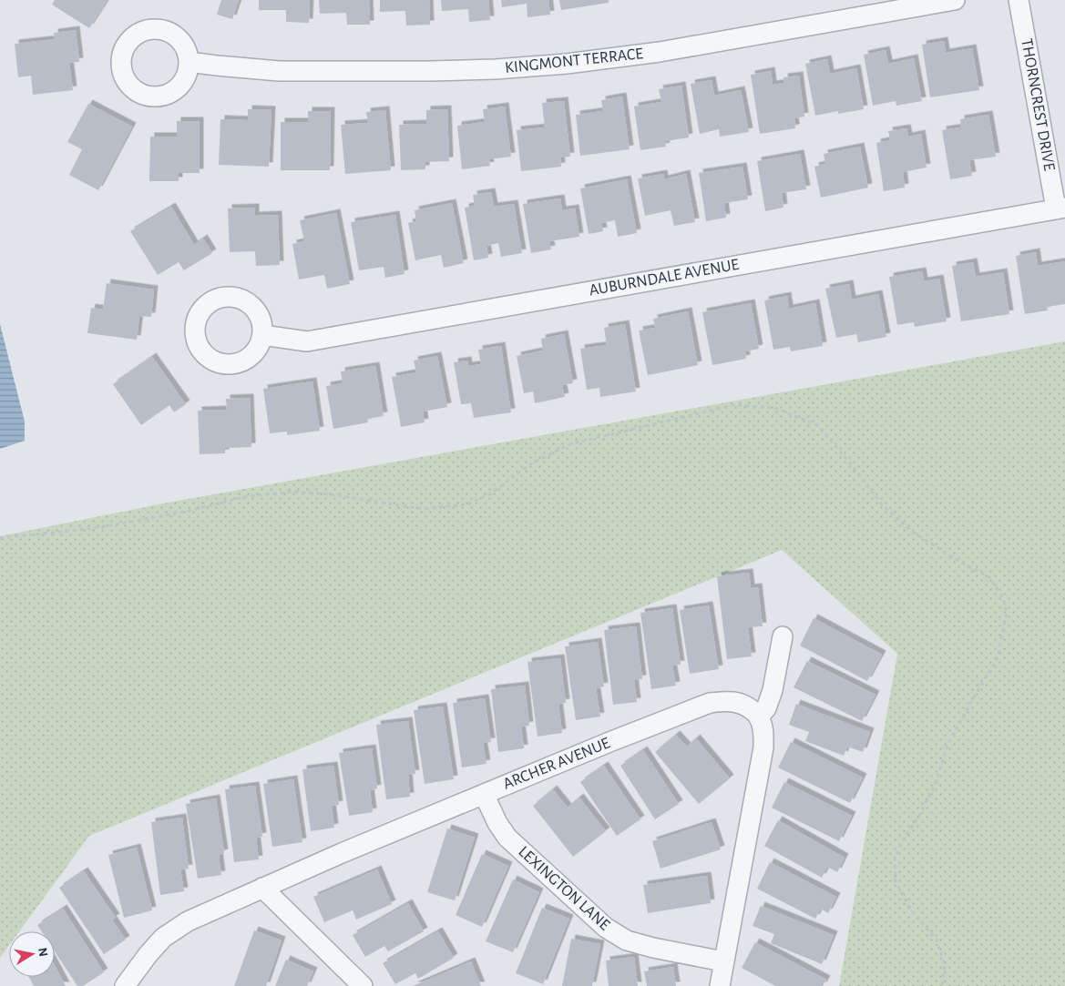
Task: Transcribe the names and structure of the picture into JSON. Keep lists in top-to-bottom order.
{
  "streets": {
    "street": [
      "KINGMONT TERRACE",
      "THORNCREST DRIVE",
      "AUBURNDALE AVENUE",
      "ARCHER AVENUE",
      "LEXINGTON LANE"
    ]
  },
  "crossings": [
    ["THORNCREST DRIVE", "AUBURNDALE AVENUE"],
    ["ARCHER AVENUE", "LEXINGTON LANE"]
  ],
  "north": "right"
}
